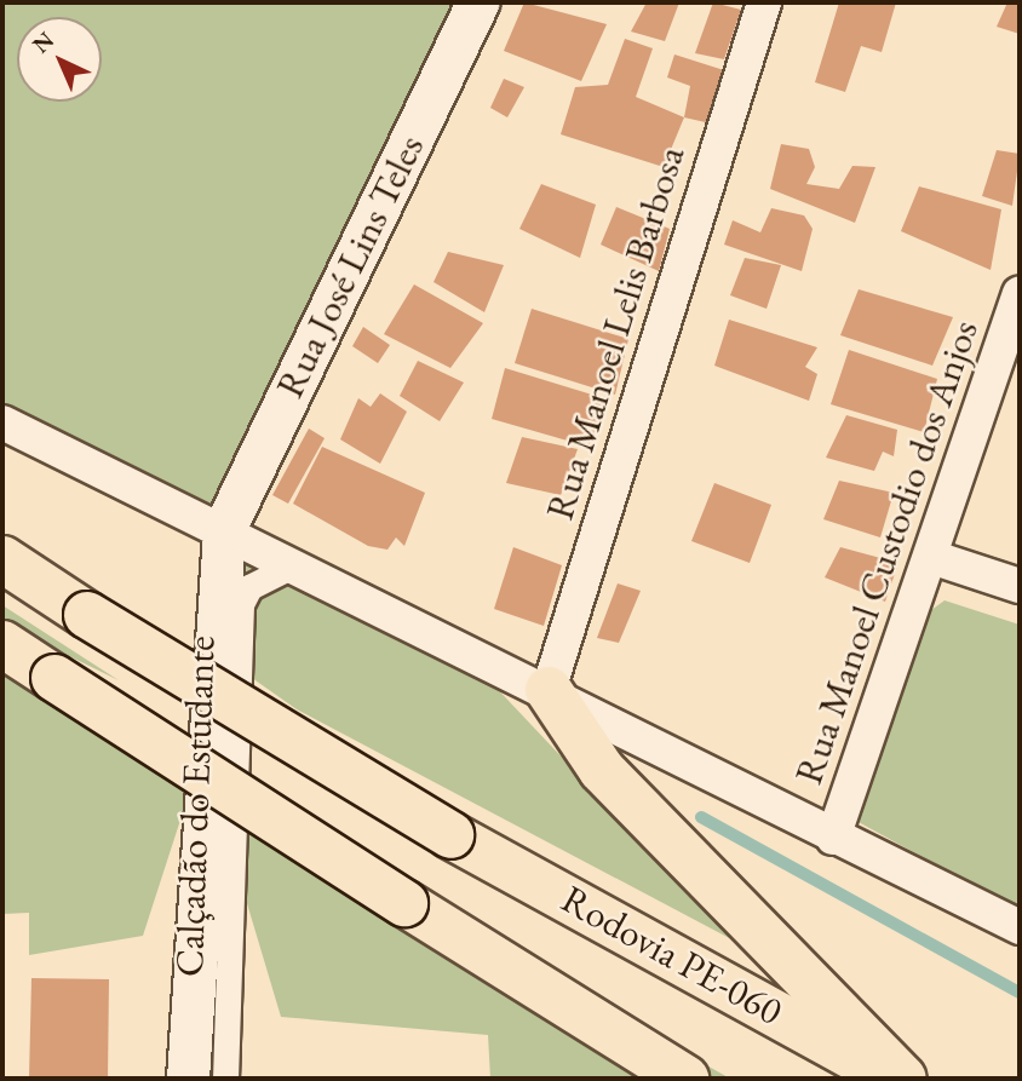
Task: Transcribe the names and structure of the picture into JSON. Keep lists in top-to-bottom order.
{
  "streets": {
    "highway": ["Rodovia PE-060"],
    "street": [
      "Rua José Lins Teles",
      "Rua Manoel Lelis Barbosa",
      "Rua Manoel Custodio dos Anjos",
      "Calçadão do Estudante"
    ]
  },
  "north": "top left"
}
